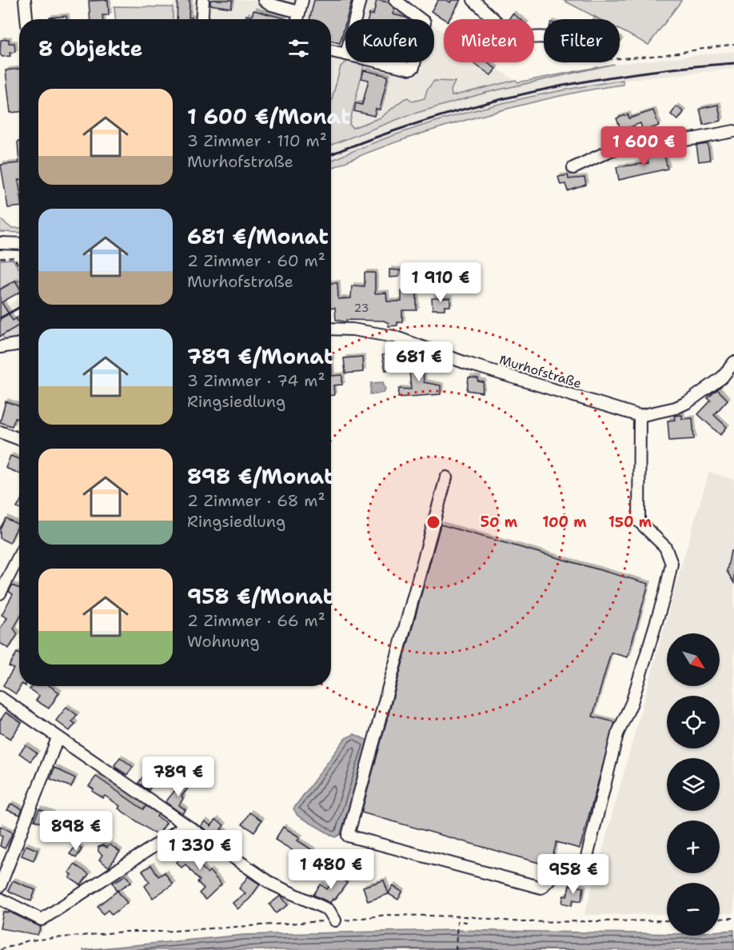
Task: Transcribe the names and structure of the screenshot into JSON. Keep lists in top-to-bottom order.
{
  "streets": {
    "street": ["Murhofstraße"]
  },
  "house_numbers": ["23"],
  "north": "bottom right",
  "page": {
    "chip": ["Kaufen", "Mieten", "Filter"],
    "heading": "8 Objekte",
    "list": [
      {
        "name": "1 600 €/Monat",
        "note": "3 Zimmer · 110 m² · Murhofstraße"
      },
      {
        "name": "681 €/Monat",
        "note": "2 Zimmer · 60 m² · Murhofstraße"
      },
      {
        "name": "789 €/Monat",
        "note": "3 Zimmer · 74 m² · Ringsiedlung"
      },
      {
        "name": "898 €/Monat",
        "note": "2 Zimmer · 68 m² · Ringsiedlung"
      },
      {
        "name": "958 €/Monat",
        "note": "2 Zimmer · 66 m² · Wohnung"
      }
    ],
    "price": [
      "1 600 €",
      "1 910 €",
      "681 €",
      "789 €",
      "898 €",
      "1 330 €",
      "1 480 €",
      "958 €"
    ],
    "map_buttons": ["+", "−"]
  },
  "rings": ["50 m", "100 m", "150 m"]
}
